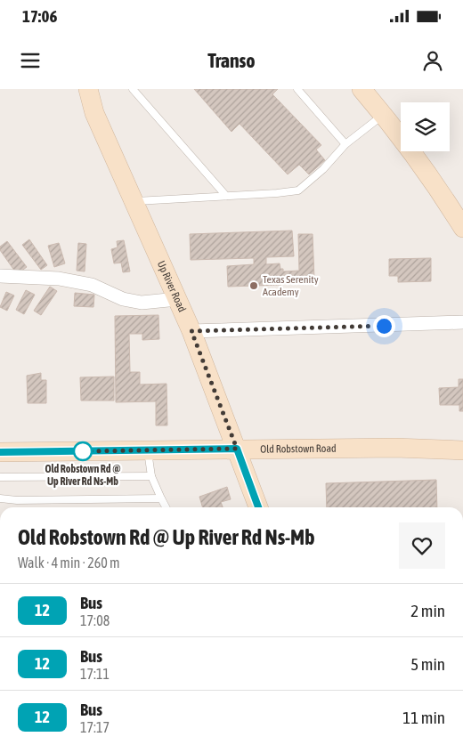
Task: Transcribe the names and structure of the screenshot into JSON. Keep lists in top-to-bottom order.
{
  "streets": {
    "street": ["Up River Road", "Old Robstown Road"]
  },
  "crossings": [
    ["Up River Road", "Old Robstown Road"]
  ],
  "places": ["Texas Serenity Academy", "Old Robstown Rd @ Up River Rd Ns-Mb"],
  "lines": ["bus line 12"],
  "page": {
    "status": "17:06",
    "header": "Transo",
    "heading": ["Old Robstown Rd @ Up River Rd Ns-Mb", "Walk · 4 min · 260 m"],
    "list": [
      {
        "mark": "12",
        "name": "Bus",
        "note": "17:08",
        "value": "2 min"
      },
      {
        "mark": "12",
        "name": "Bus",
        "note": "17:11",
        "value": "5 min"
      },
      {
        "mark": "12",
        "name": "Bus",
        "note": "17:17",
        "value": "11 min"
      }
    ]
  }
}
